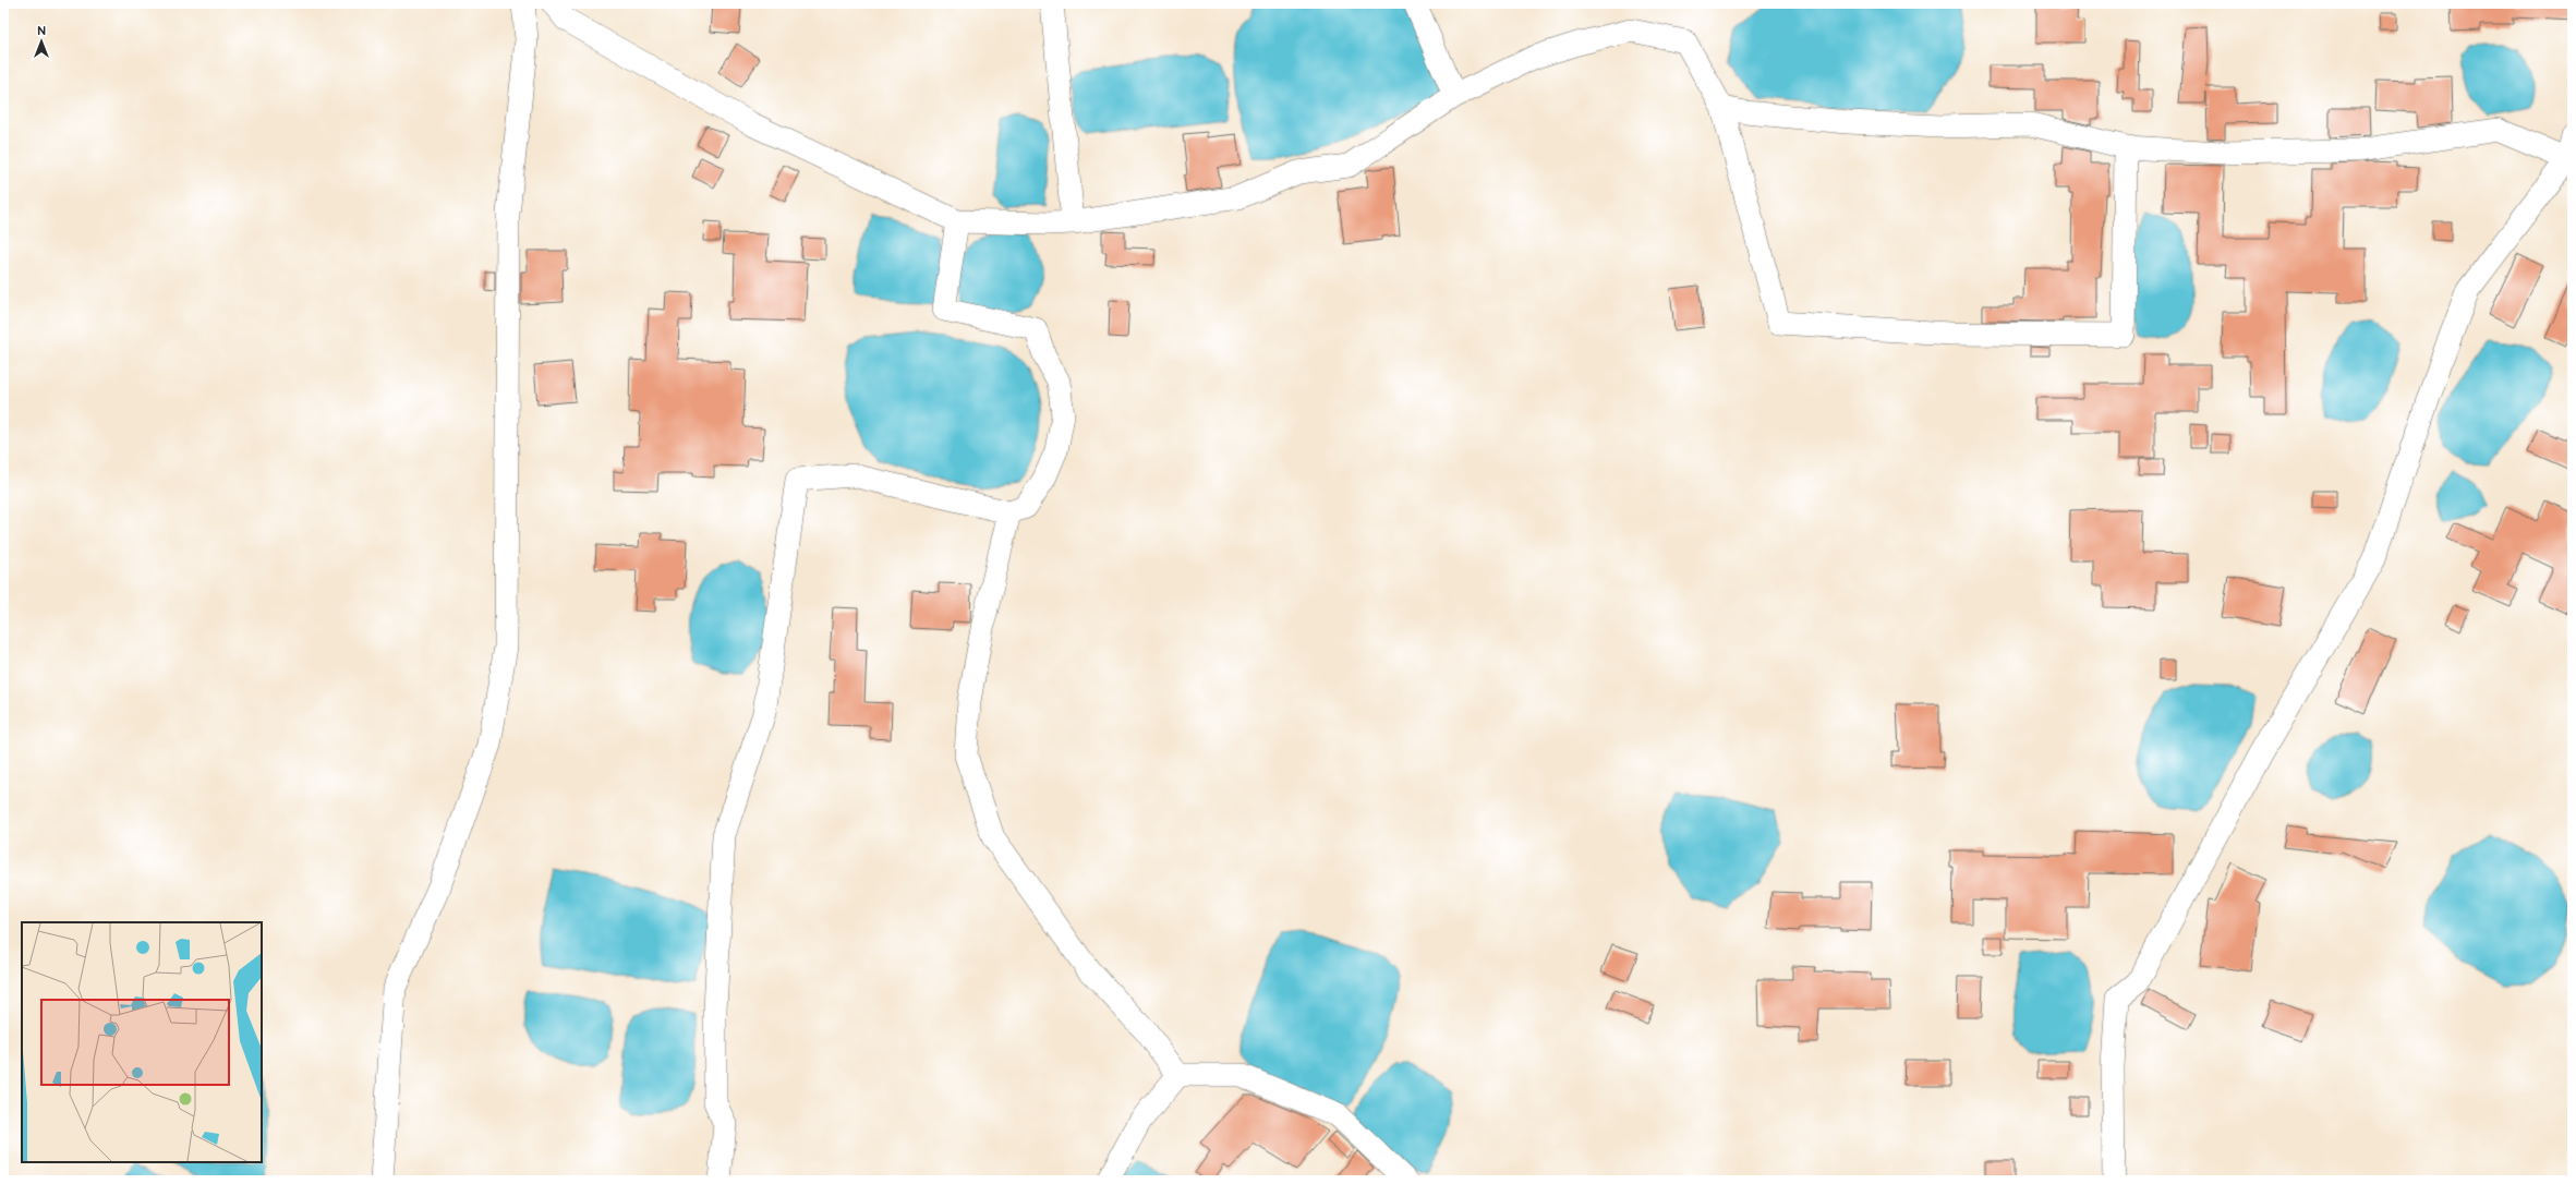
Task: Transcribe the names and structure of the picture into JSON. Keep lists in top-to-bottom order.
{
  "north": "top"
}
